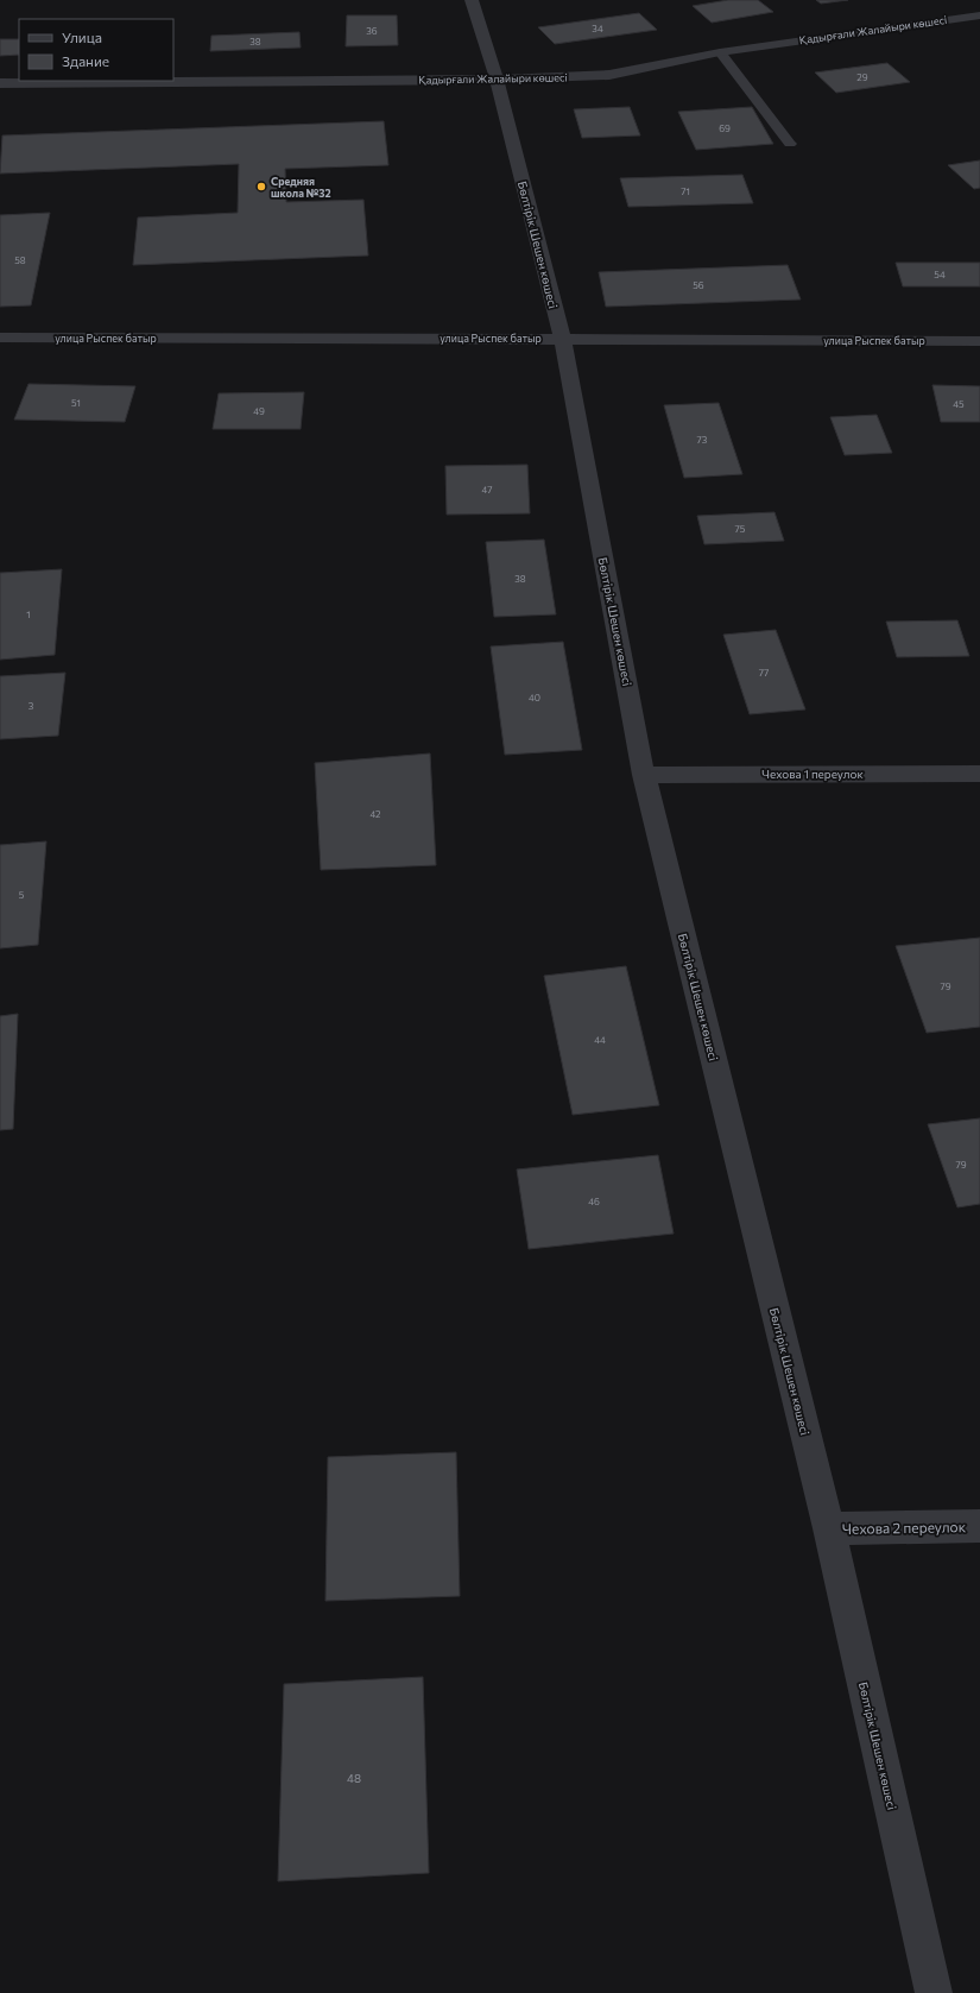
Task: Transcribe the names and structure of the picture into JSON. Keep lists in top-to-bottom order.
{
  "streets": {
    "street": [
      "Қадырғали Жалайыри көшесі",
      "Бөлтірік Шешен көшесі",
      "улица Рыспек батыр",
      "Чехова 1 переулок",
      "Чехова 2 переулок"
    ]
  },
  "crossings": [
    ["Қадырғали Жалайыри көшесі", "Бөлтірік Шешен көшесі"],
    ["Бөлтірік Шешен көшесі", "улица Рыспек батыр"],
    ["Бөлтірік Шешен көшесі", "Чехова 1 переулок"],
    ["Бөлтірік Шешен көшесі", "Чехова 2 переулок"]
  ],
  "places": ["Средняя школа №32"],
  "house_numbers": [
    "34",
    "36",
    "38",
    "29",
    "69",
    "71",
    "58",
    "54",
    "56",
    "51",
    "45",
    "49",
    "73",
    "47",
    "75",
    "38",
    "1",
    "77",
    "40",
    "3",
    "42",
    "5",
    "79",
    "44",
    "79",
    "46",
    "48"
  ],
  "legend": ["Улица", "Здание"]
}
